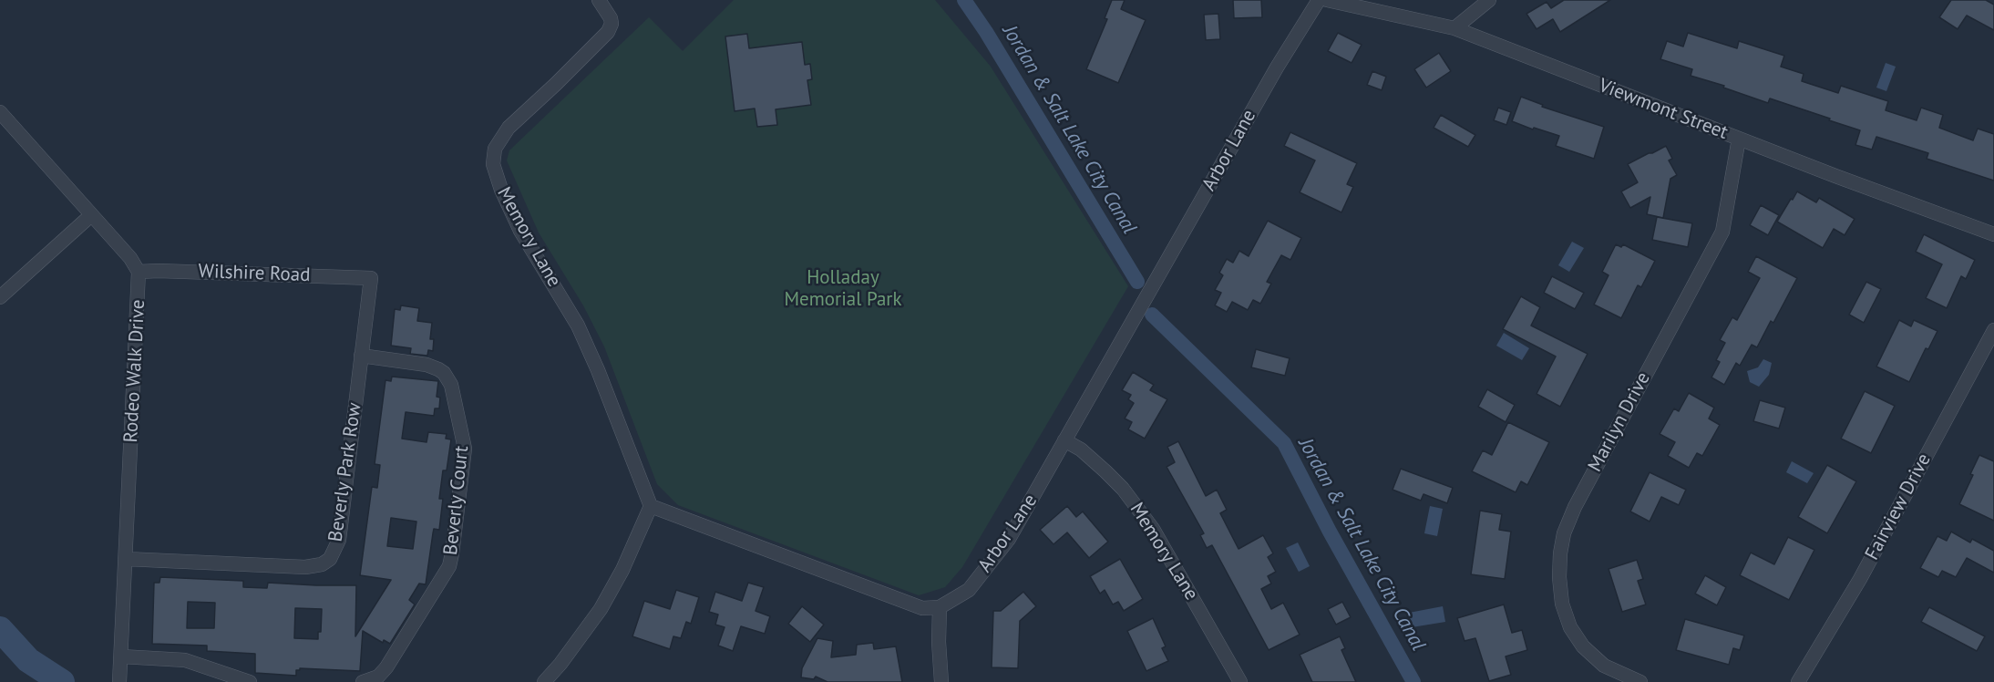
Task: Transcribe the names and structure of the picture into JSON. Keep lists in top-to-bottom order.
{
  "streets": {
    "street": [
      "Viewmont Street",
      "Arbor Lane",
      "Memory Lane",
      "Wilshire Road",
      "Rodeo Walk Drive",
      "Marilyn Drive",
      "Beverly Park Row",
      "Beverly Court",
      "Fairview Drive"
    ]
  },
  "crossings": [
    ["Viewmont Street", "Marilyn Drive"],
    ["Arbor Lane", "Memory Lane"],
    ["Wilshire Road", "Rodeo Walk Drive"],
    ["Wilshire Road", "Beverly Park Row"],
    ["Rodeo Walk Drive", "Beverly Park Row"],
    ["Beverly Park Row", "Beverly Court"]
  ],
  "water": ["Jordan & Salt Lake City Canal"],
  "parks": ["Holladay Memorial Park"]
}
